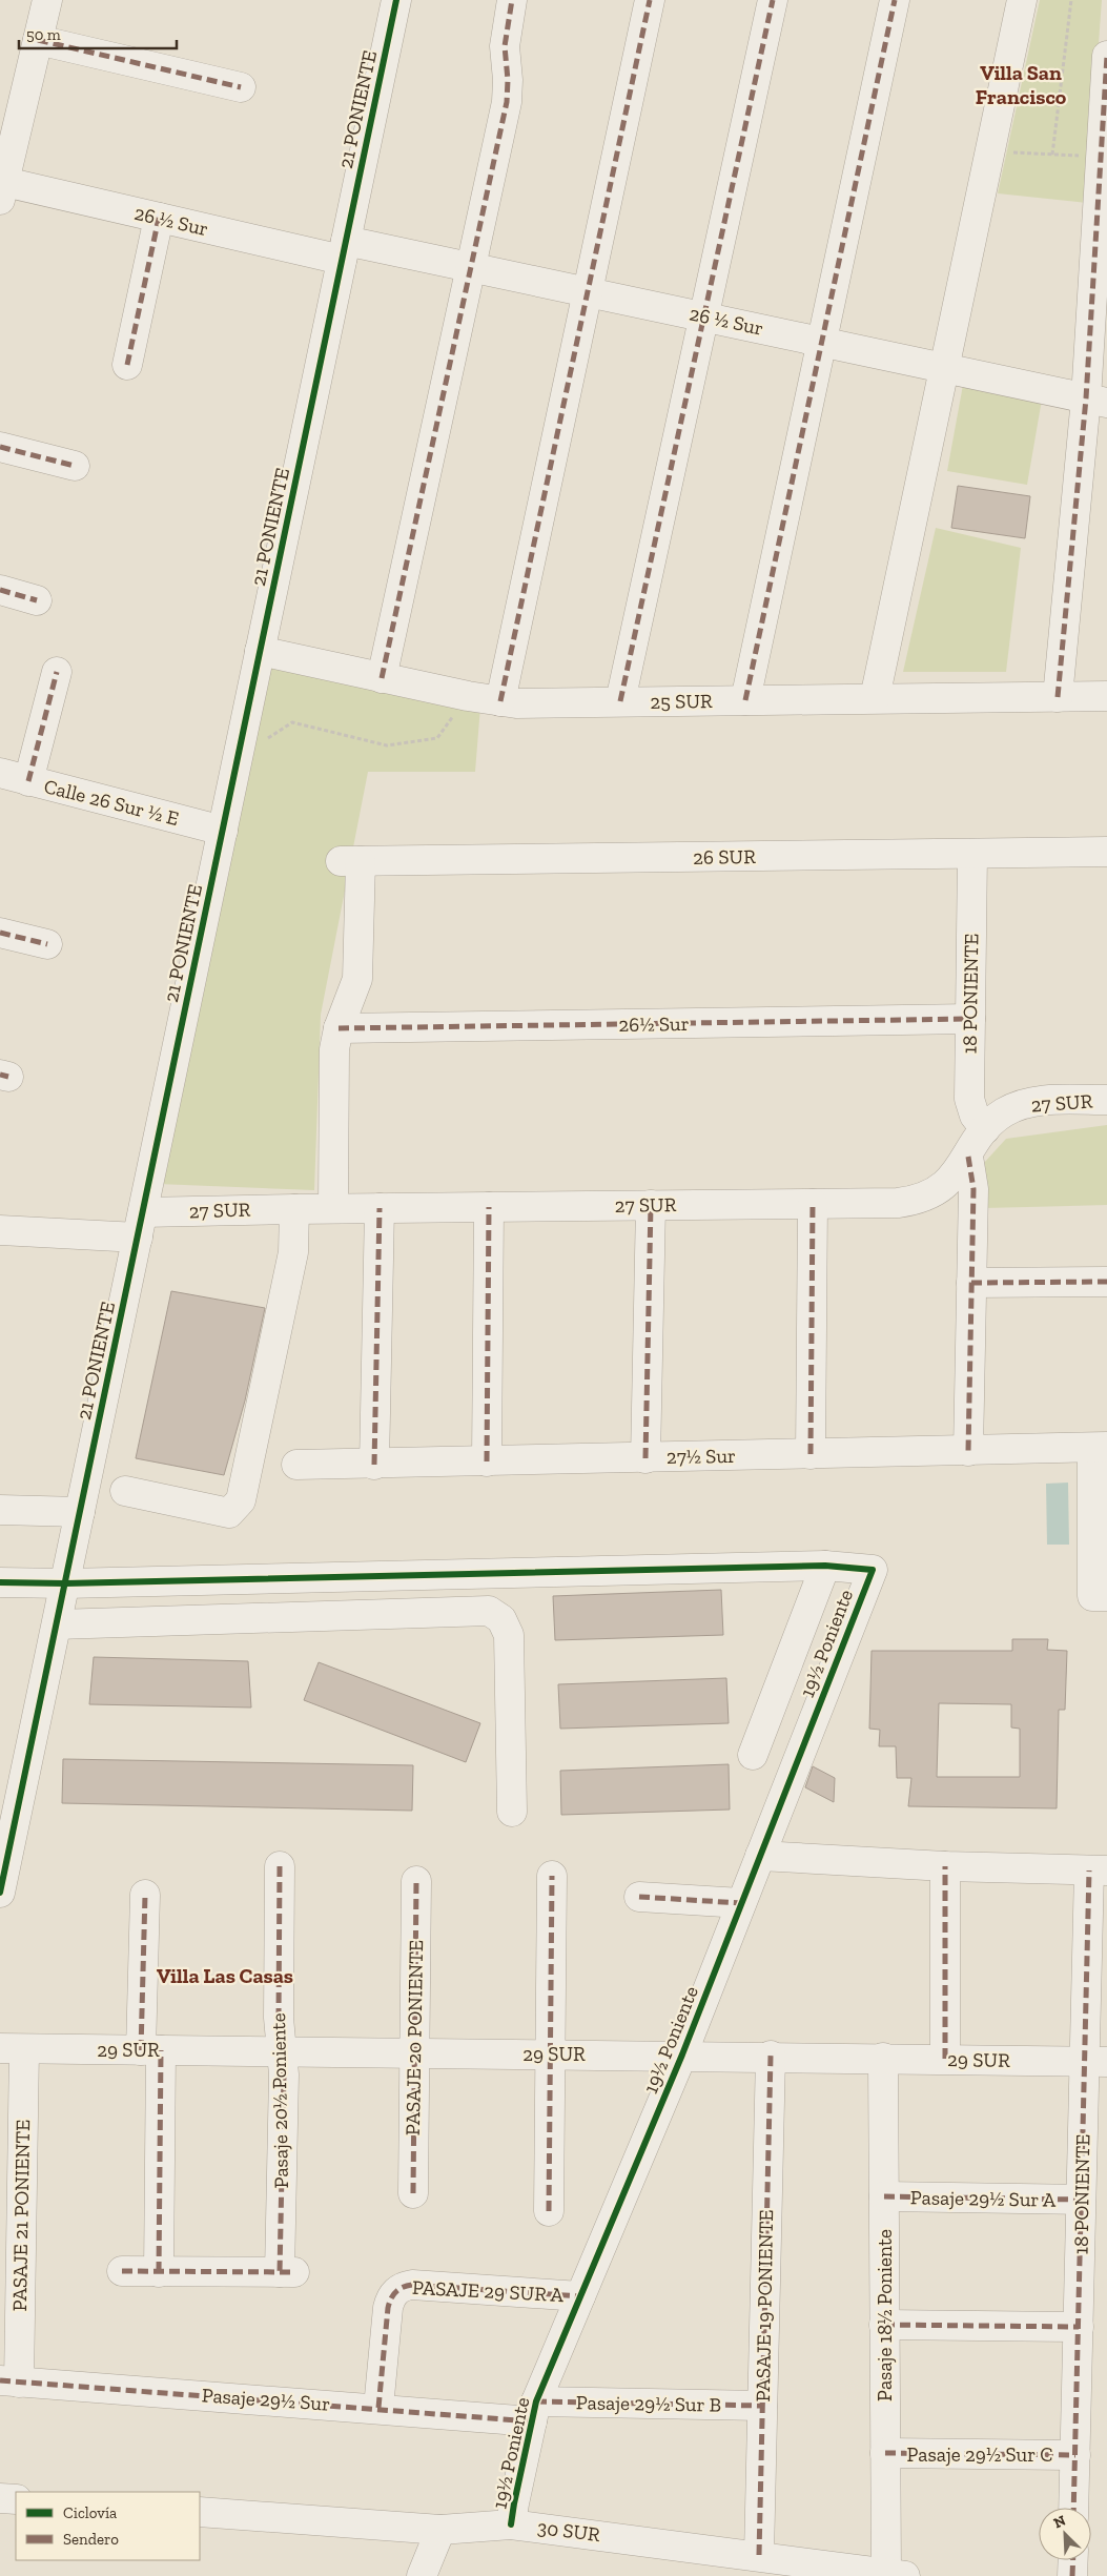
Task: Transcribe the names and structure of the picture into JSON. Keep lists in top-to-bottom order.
{
  "streets": {
    "street": [
      "21 PONIENTE",
      "26 ½ Sur",
      "25 SUR",
      "Calle 26 Sur ½ E",
      "26 SUR",
      "18 PONIENTE",
      "26½ Sur",
      "27 SUR",
      "27½ Sur",
      "19½ Poniente",
      "PASAJE 20 PONIENTE",
      "29 SUR",
      "Pasaje 20½ Poniente",
      "Pasaje 29½ Sur A",
      "PASAJE 21 PONIENTE",
      "PASAJE 29 SUR A",
      "PASAJE 19 PONIENTE",
      "Pasaje 18½ Poniente",
      "Pasaje 29½ Sur",
      "Pasaje 29½ Sur B",
      "Pasaje 29½ Sur C",
      "30 SUR"
    ]
  },
  "crossings": [
    ["21 PONIENTE", "26 ½ Sur"],
    ["21 PONIENTE", "25 SUR"],
    ["21 PONIENTE", "Calle 26 Sur ½ E"],
    ["21 PONIENTE", "27 SUR"],
    ["26 SUR", "18 PONIENTE"],
    ["26 SUR", "26½ Sur"],
    ["18 PONIENTE", "26½ Sur"],
    ["18 PONIENTE", "27 SUR"],
    ["18 PONIENTE", "29 SUR"],
    ["18 PONIENTE", "Pasaje 29½ Sur A"],
    ["18 PONIENTE", "Pasaje 29½ Sur C"],
    ["19½ Poniente", "29 SUR"],
    ["19½ Poniente", "PASAJE 29 SUR A"],
    ["19½ Poniente", "Pasaje 29½ Sur"],
    ["19½ Poniente", "Pasaje 29½ Sur B"],
    ["19½ Poniente", "30 SUR"],
    ["PASAJE 20 PONIENTE", "29 SUR"],
    ["29 SUR", "Pasaje 20½ Poniente"],
    ["29 SUR", "PASAJE 21 PONIENTE"],
    ["29 SUR", "PASAJE 19 PONIENTE"],
    ["29 SUR", "Pasaje 18½ Poniente"],
    ["Pasaje 29½ Sur A", "Pasaje 18½ Poniente"],
    ["PASAJE 21 PONIENTE", "Pasaje 29½ Sur"],
    ["PASAJE 29 SUR A", "Pasaje 29½ Sur"],
    ["PASAJE 19 PONIENTE", "Pasaje 29½ Sur B"],
    ["PASAJE 19 PONIENTE", "30 SUR"],
    ["Pasaje 18½ Poniente", "Pasaje 29½ Sur C"],
    ["Pasaje 18½ Poniente", "30 SUR"],
    ["Pasaje 29½ Sur", "Pasaje 29½ Sur B"]
  ],
  "districts": ["Villa San Francisco", "Villa Las Casas"],
  "legend": ["Ciclovía", "Sendero"],
  "scale_bar": "50 m",
  "north": "top left"
}
